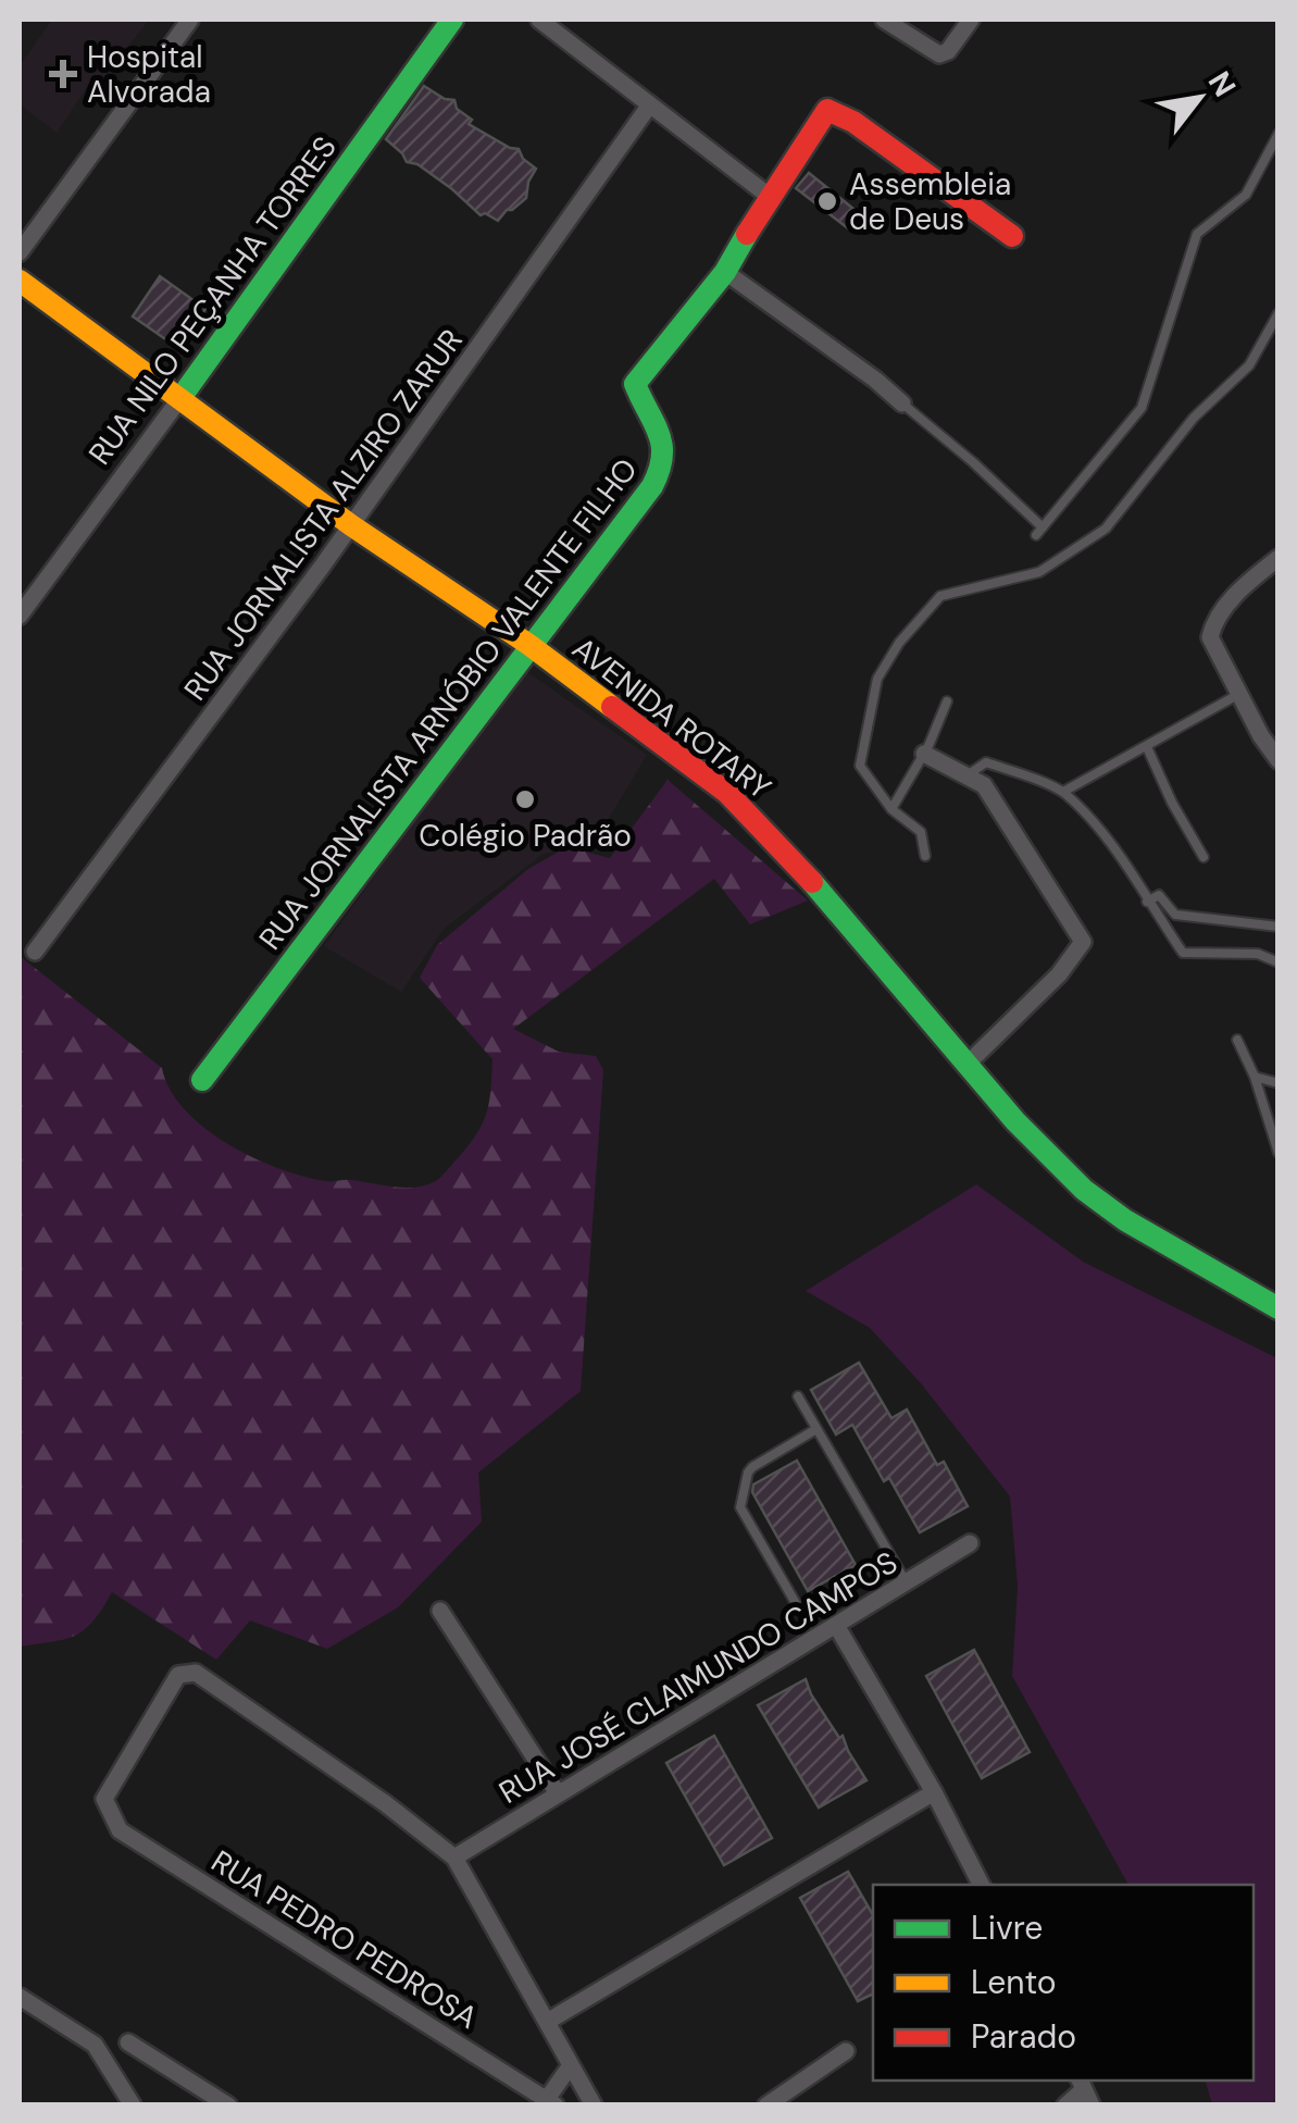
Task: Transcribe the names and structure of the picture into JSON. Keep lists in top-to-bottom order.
{
  "streets": {
    "street": [
      "RUA NILO PEÇANHA TORRES",
      "RUA JORNALISTA ALZIRO ZARUR",
      "RUA JORNALISTA ARNÓBIO VALENTE FILHO",
      "AVENIDA ROTARY",
      "RUA JOSÉ CLAIMUNDO CAMPOS",
      "RUA PEDRO PEDROSA"
    ]
  },
  "crossings": [
    ["RUA NILO PEÇANHA TORRES", "AVENIDA ROTARY"],
    ["RUA JORNALISTA ALZIRO ZARUR", "AVENIDA ROTARY"],
    ["RUA JORNALISTA ARNÓBIO VALENTE FILHO", "AVENIDA ROTARY"],
    ["RUA JOSÉ CLAIMUNDO CAMPOS", "RUA PEDRO PEDROSA"]
  ],
  "places": {
    "health": ["Hospital Alvorada"],
    "other": ["Assembleia de Deus", "Colégio Padrão"]
  },
  "legend": ["Livre", "Lento", "Parado"],
  "north": "top right"
}
